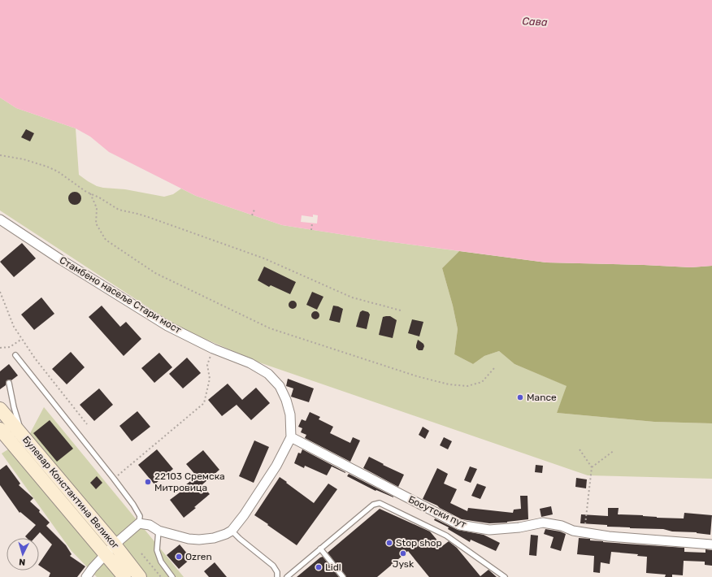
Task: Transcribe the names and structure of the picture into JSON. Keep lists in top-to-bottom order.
{
  "streets": {
    "main road": ["Булевар Константина Великог"],
    "street": ["Стамбено насеље Стари мост", "Босутски пут"]
  },
  "crossings": [
    ["Стамбено насеље Стари мост", "Босутски пут"]
  ],
  "water": ["Сава"],
  "places": [
    "Mance",
    "22103 Сремска Митровица",
    "Stop shop",
    "Jysk",
    "Ozren",
    "Lidl"
  ],
  "north": "bottom"
}
